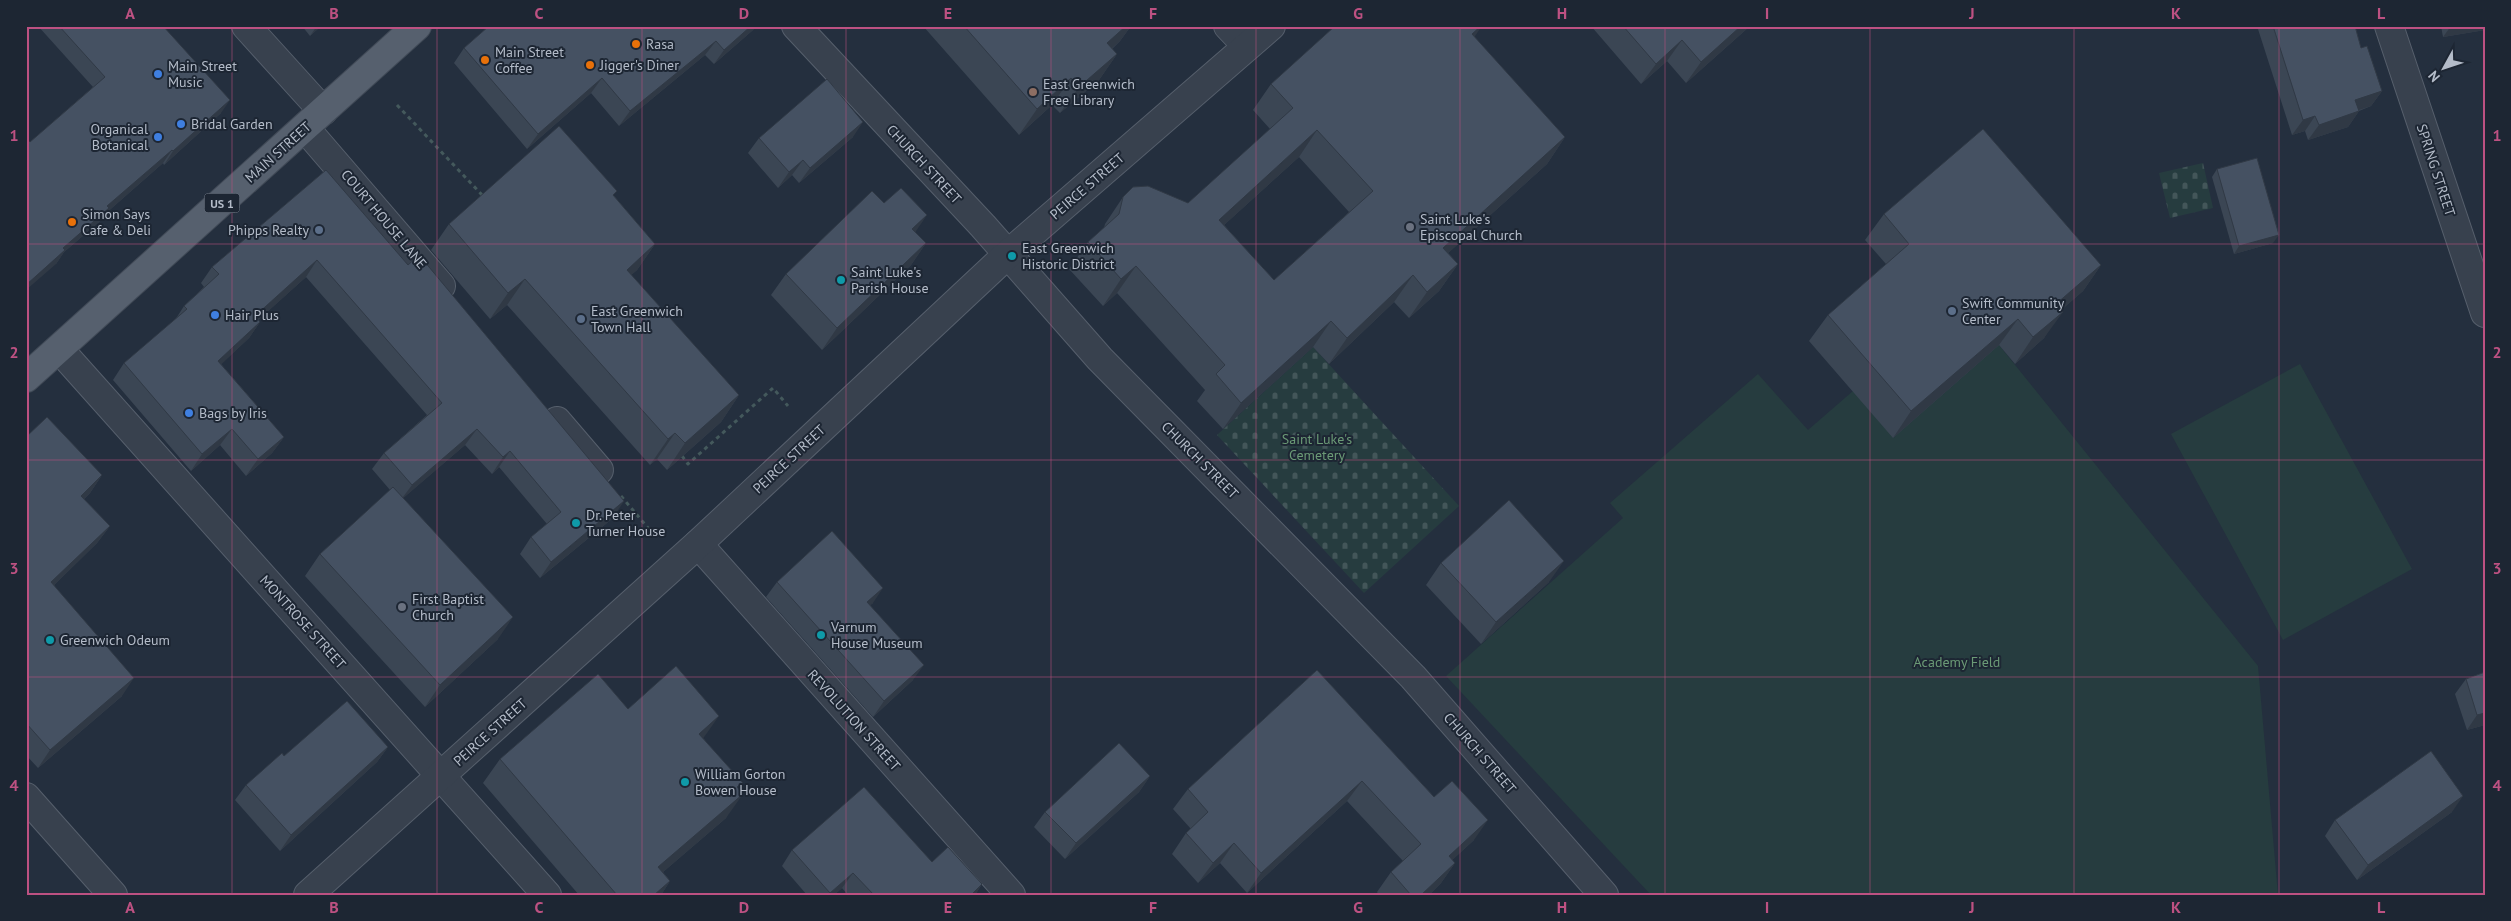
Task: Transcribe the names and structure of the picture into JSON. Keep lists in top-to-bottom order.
{
  "streets": {
    "main road": ["MAIN STREET", "US 1"],
    "street": [
      "CHURCH STREET",
      "SPRING STREET",
      "PEIRCE STREET",
      "COURT HOUSE LANE",
      "MONTROSE STREET",
      "REVOLUTION STREET"
    ]
  },
  "crossings": [
    ["MAIN STREET", "COURT HOUSE LANE"],
    ["MAIN STREET", "MONTROSE STREET"],
    ["CHURCH STREET", "PEIRCE STREET"],
    ["PEIRCE STREET", "MONTROSE STREET"],
    ["PEIRCE STREET", "REVOLUTION STREET"]
  ],
  "parks": ["Saint Luke's Cemetery", "Academy Field"],
  "places": [
    "Rasa",
    "Main Street Coffee",
    "Jigger's Diner",
    "Main Street Music",
    "East Greenwich Free Library",
    "Bridal Garden",
    "Organical Botanical",
    "Simon Says Cafe & Deli",
    "Saint Luke's Episcopal Church",
    "Phipps Realty",
    "East Greenwich Historic District",
    "Saint Luke's Parish House",
    "Swift Community Center",
    "Hair Plus",
    "East Greenwich Town Hall",
    "Bags by Iris",
    "Dr. Peter Turner House",
    "First Baptist Church",
    "Varnum House Museum",
    "Greenwich Odeum",
    "William Gorton Bowen House"
  ],
  "north": "bottom left",
  "grid": {
    "columns": [
      "A",
      "B",
      "C",
      "D",
      "E",
      "F",
      "G",
      "H",
      "I",
      "J",
      "K",
      "L"
    ],
    "rows": [
      "1",
      "2",
      "3",
      "4"
    ]
  }
}
